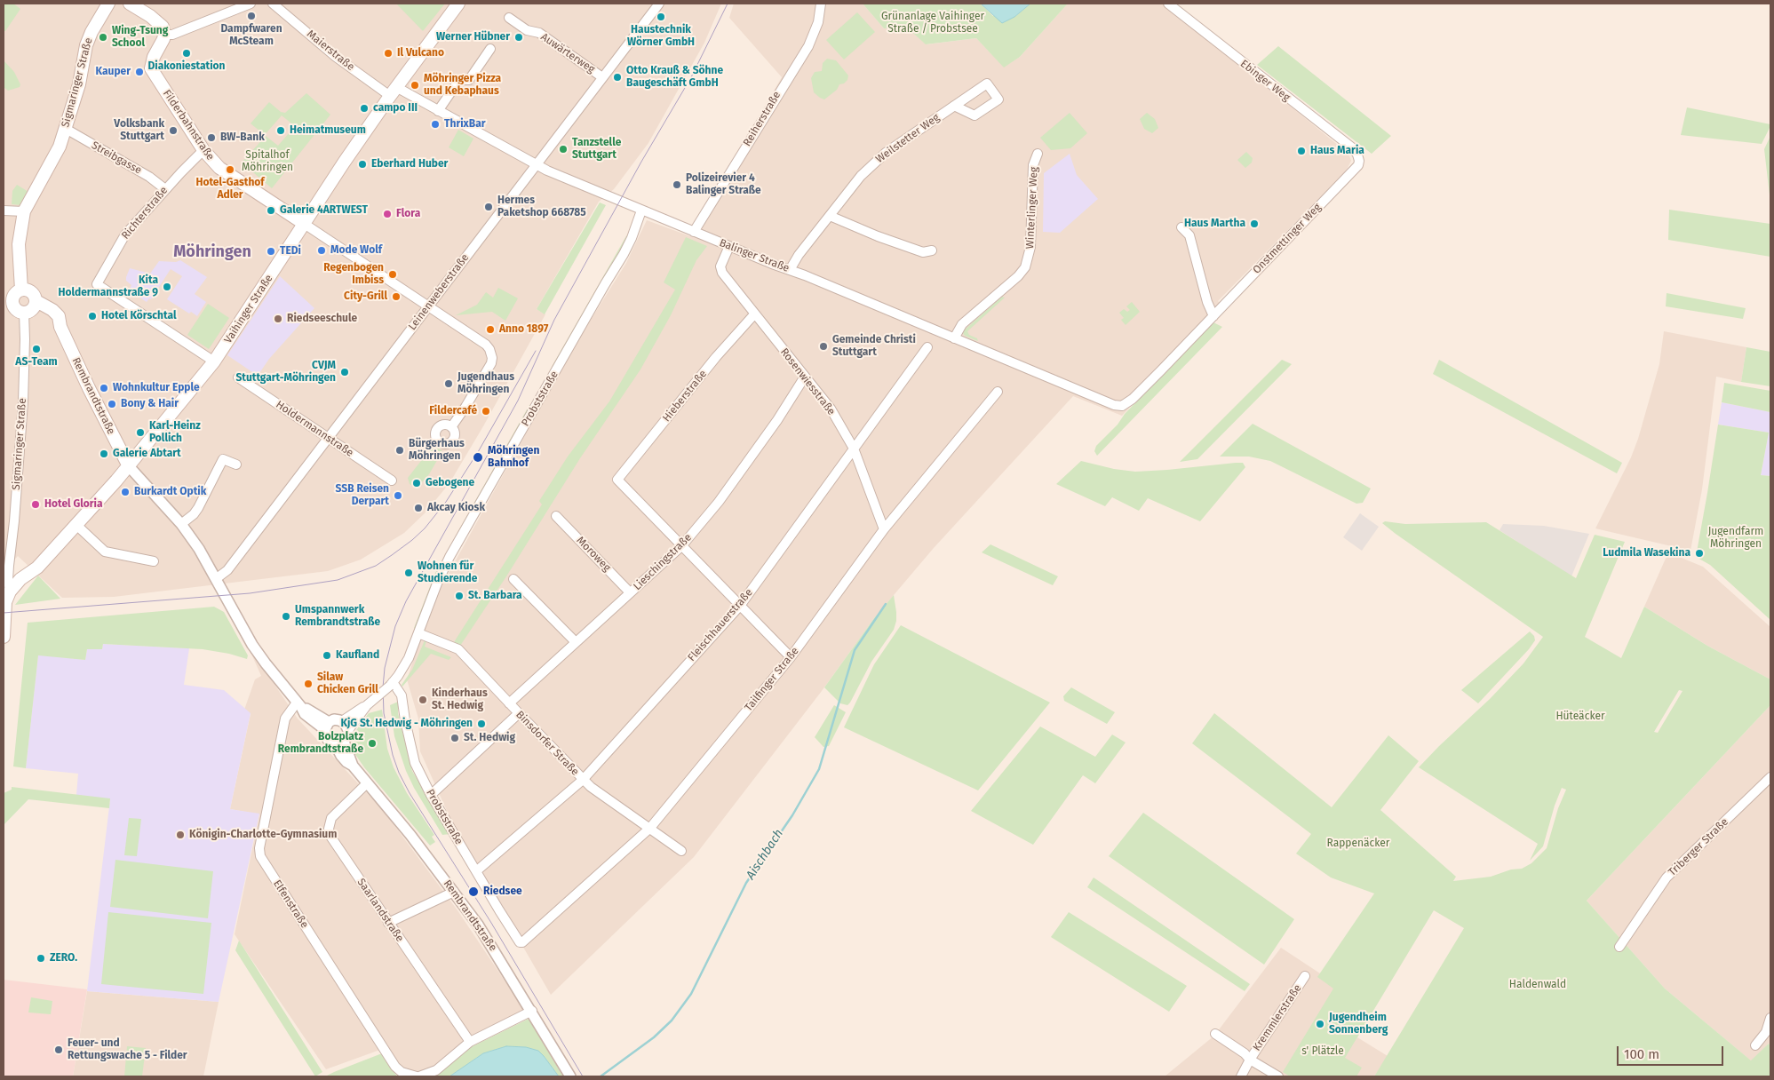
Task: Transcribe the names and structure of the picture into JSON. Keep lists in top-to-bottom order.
{
  "streets": {
    "main road": [
      "Sigmaringer Straße",
      "Filderbahnstraße",
      "Vaihinger Straße",
      "Rembrandtstraße"
    ],
    "street": [
      "Maierstraße",
      "Auwärterweg",
      "Ebinger Weg",
      "Reiherstraße",
      "Weilstetter Weg",
      "Streibgasse",
      "Winterlinger Weg",
      "Richterstraße",
      "Onstmettinger Weg",
      "Balinger Straße",
      "Leinenweberstraße",
      "Rosenwiesstraße",
      "Hieberstraße",
      "Probststraße",
      "Holdermannstraße",
      "Moroweg",
      "Lieschingstraße",
      "Fleischhauerstraße",
      "Tailfinger Straße",
      "Binsdorfer Straße",
      "Triberger Straße",
      "Elfenstraße",
      "Saarlandstraße",
      "Kremmlerstraße"
    ]
  },
  "crossings": [
    ["Maierstraße", "Balinger Straße"],
    ["Maierstraße", "Vaihinger Straße"],
    ["Auwärterweg", "Leinenweberstraße"],
    ["Ebinger Weg", "Onstmettinger Weg"],
    ["Sigmaringer Straße", "Streibgasse"],
    ["Sigmaringer Straße", "Vaihinger Straße"],
    ["Sigmaringer Straße", "Rembrandtstraße"],
    ["Reiherstraße", "Balinger Straße"],
    ["Filderbahnstraße", "Richterstraße"],
    ["Filderbahnstraße", "Leinenweberstraße"],
    ["Filderbahnstraße", "Vaihinger Straße"],
    ["Weilstetter Weg", "Balinger Straße"],
    ["Streibgasse", "Richterstraße"],
    ["Winterlinger Weg", "Balinger Straße"],
    ["Richterstraße", "Vaihinger Straße"],
    ["Onstmettinger Weg", "Balinger Straße"],
    ["Balinger Straße", "Leinenweberstraße"],
    ["Balinger Straße", "Vaihinger Straße"],
    ["Balinger Straße", "Rosenwiesstraße"],
    ["Balinger Straße", "Probststraße"],
    ["Leinenweberstraße", "Rembrandtstraße"],
    ["Leinenweberstraße", "Holdermannstraße"],
    ["Vaihinger Straße", "Rembrandtstraße"],
    ["Rosenwiesstraße", "Hieberstraße"],
    ["Rosenwiesstraße", "Lieschingstraße"],
    ["Rosenwiesstraße", "Fleischhauerstraße"],
    ["Rosenwiesstraße", "Tailfinger Straße"],
    ["Rembrandtstraße", "Probststraße"],
    ["Rembrandtstraße", "Elfenstraße"],
    ["Rembrandtstraße", "Saarlandstraße"],
    ["Hieberstraße", "Lieschingstraße"],
    ["Probststraße", "Fleischhauerstraße"],
    ["Probststraße", "Tailfinger Straße"],
    ["Probststraße", "Binsdorfer Straße"],
    ["Moroweg", "Lieschingstraße"],
    ["Lieschingstraße", "Binsdorfer Straße"],
    ["Fleischhauerstraße", "Binsdorfer Straße"],
    ["Tailfinger Straße", "Binsdorfer Straße"],
    ["Elfenstraße", "Saarlandstraße"]
  ],
  "districts": ["Möhringen"],
  "water": ["Aischbach"],
  "parks": [
    "Grünanlage Vaihinger Straße / Probstsee",
    "Spitalhof Möhringen",
    "Jugendfarm Möhringen",
    "Hüteäcker",
    "Rappenäcker",
    "Haldenwald",
    "s' Plätzle"
  ],
  "places": [
    "Dampfwaren McSteam",
    "Haustechnik Wörner GmbH",
    "Wing-Tsung School",
    "Werner Hübner",
    "Diakoniestation",
    "Il Vulcano",
    "Kauper",
    "Otto Krauß & Söhne Baugeschäft GmbH",
    "Möhringer Pizza und Kebaphaus",
    "campo III",
    "ThrixBar",
    "Volksbank Stuttgart",
    "Heimatmuseum",
    "BW-Bank",
    "Tanzstelle Stuttgart",
    "Haus Maria",
    "Eberhard Huber",
    "Hotel-Gasthof Adler",
    "Polizeirevier 4 Balinger Straße",
    "Hermes Paketshop 668785",
    "Galerie 4ARTWEST",
    "Flora",
    "Haus Martha",
    "Mode Wolf",
    "TEDi",
    "Regenbogen Imbiss",
    "Kita Holdermannstraße 9",
    "City-Grill",
    "Hotel Körschtal",
    "Riedseeschule",
    "Anno 1897",
    "Gemeinde Christi Stuttgart",
    "AS-Team",
    "CVJM Stuttgart-Möhringen",
    "Jugendhaus Möhringen",
    "Wohnkultur Epple",
    "Bony & Hair",
    "Fildercafé",
    "Karl-Heinz Pollich",
    "Bürgerhaus Möhringen",
    "Galerie Abtart",
    "Möhringen Bahnhof",
    "Gebogene",
    "Burkardt Optik",
    "SSB Reisen Derpart",
    "Hotel Gloria",
    "Akcay Kiosk",
    "Ludmila Wasekina",
    "Wohnen für Studierende",
    "St. Barbara",
    "Umspannwerk Rembrandtstraße",
    "Kaufland",
    "Silaw Chicken Grill",
    "Kinderhaus St. Hedwig",
    "KjG St. Hedwig - Möhringen",
    "St. Hedwig",
    "Bolzplatz Rembrandtstraße",
    "Königin-Charlotte-Gymnasium",
    "Riedsee",
    "ZERO.",
    "Jugendheim Sonnenberg",
    "Feuer- und Rettungswache 5 - Filder"
  ],
  "scale_bar": "100 m"
}
